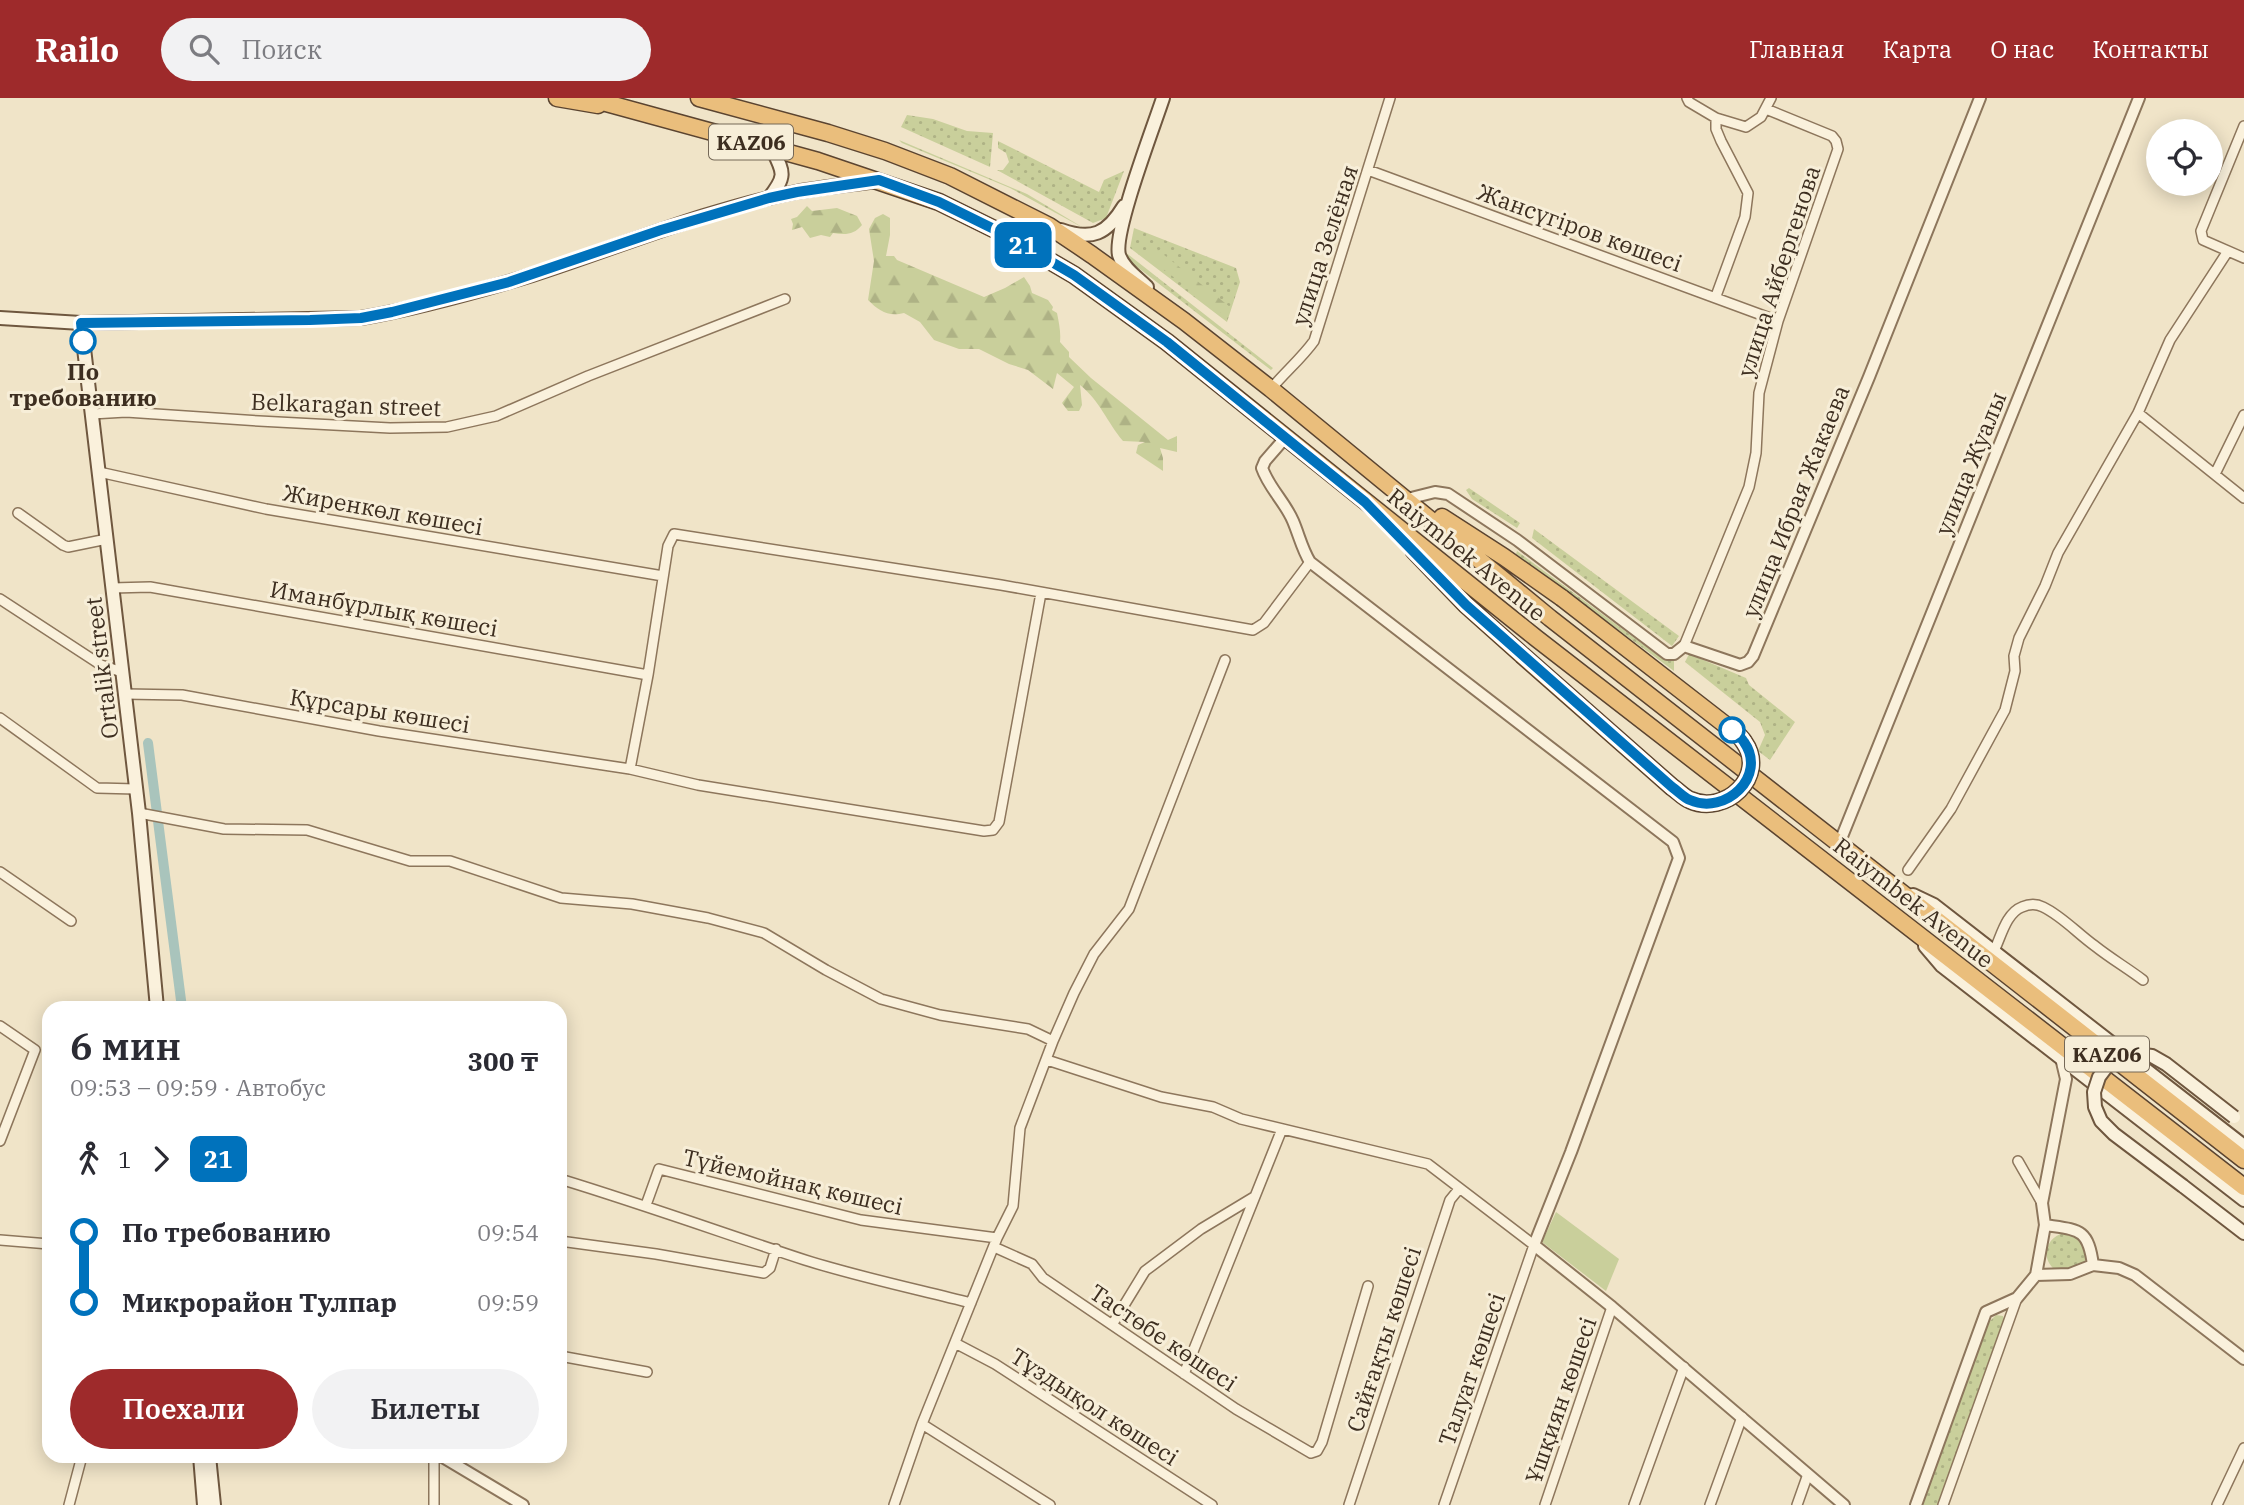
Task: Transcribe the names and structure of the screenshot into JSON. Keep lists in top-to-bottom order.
{
  "streets": {
    "highway": ["KАZ06", "Raiymbek Avenue"],
    "main road": ["Ortalik street"],
    "street": [
      "Жансүгіров көшесі",
      "улица Зелёная",
      "улица Айбергенова",
      "Belkaragan street",
      "улица Жуалы",
      "улица Ибрая Жакаева",
      "Жиренкөл көшесі",
      "Иманбұрлық көшесі",
      "Құрсары көшесі",
      "Түйемойнақ көшесі",
      "Тастөбе көшесі",
      "Сайғақты көшесі",
      "Талуат көшесі",
      "Ұшқиян көшесі",
      "Тұздықол көшесі"
    ]
  },
  "crossings": [
    ["Жансүгіров көшесі", "улица Зелёная"],
    ["Жансүгіров көшесі", "улица Айбергенова"],
    ["улица Зелёная", "Raiymbek Avenue"],
    ["улица Айбергенова", "улица Ибрая Жакаева"],
    ["Belkaragan street", "Ortalik street"],
    ["улица Жуалы", "Raiymbek Avenue"],
    ["Жиренкөл көшесі", "Ortalik street"],
    ["Иманбұрлық көшесі", "Ortalik street"],
    ["Ortalik street", "Құрсары көшесі"],
    ["Түйемойнақ көшесі", "Тастөбе көшесі"]
  ],
  "places": ["По требованию"],
  "lines": ["bus line 21"],
  "page": {
    "header": "Railo",
    "search": "Поиск",
    "nav": [
      "Главная",
      "Карта",
      "О нас",
      "Контакты"
    ],
    "on_map": "21",
    "heading": ["6 мин", "09:53 – 09:59 · Автобус", "300 ₸"],
    "legs": ["1", "21"],
    "list": [
      {
        "name": "По требованию",
        "value": "09:54"
      },
      {
        "name": "Микрорайон Тулпар",
        "value": "09:59"
      }
    ],
    "buttons": ["Поехали", "Билеты"]
  }
}
